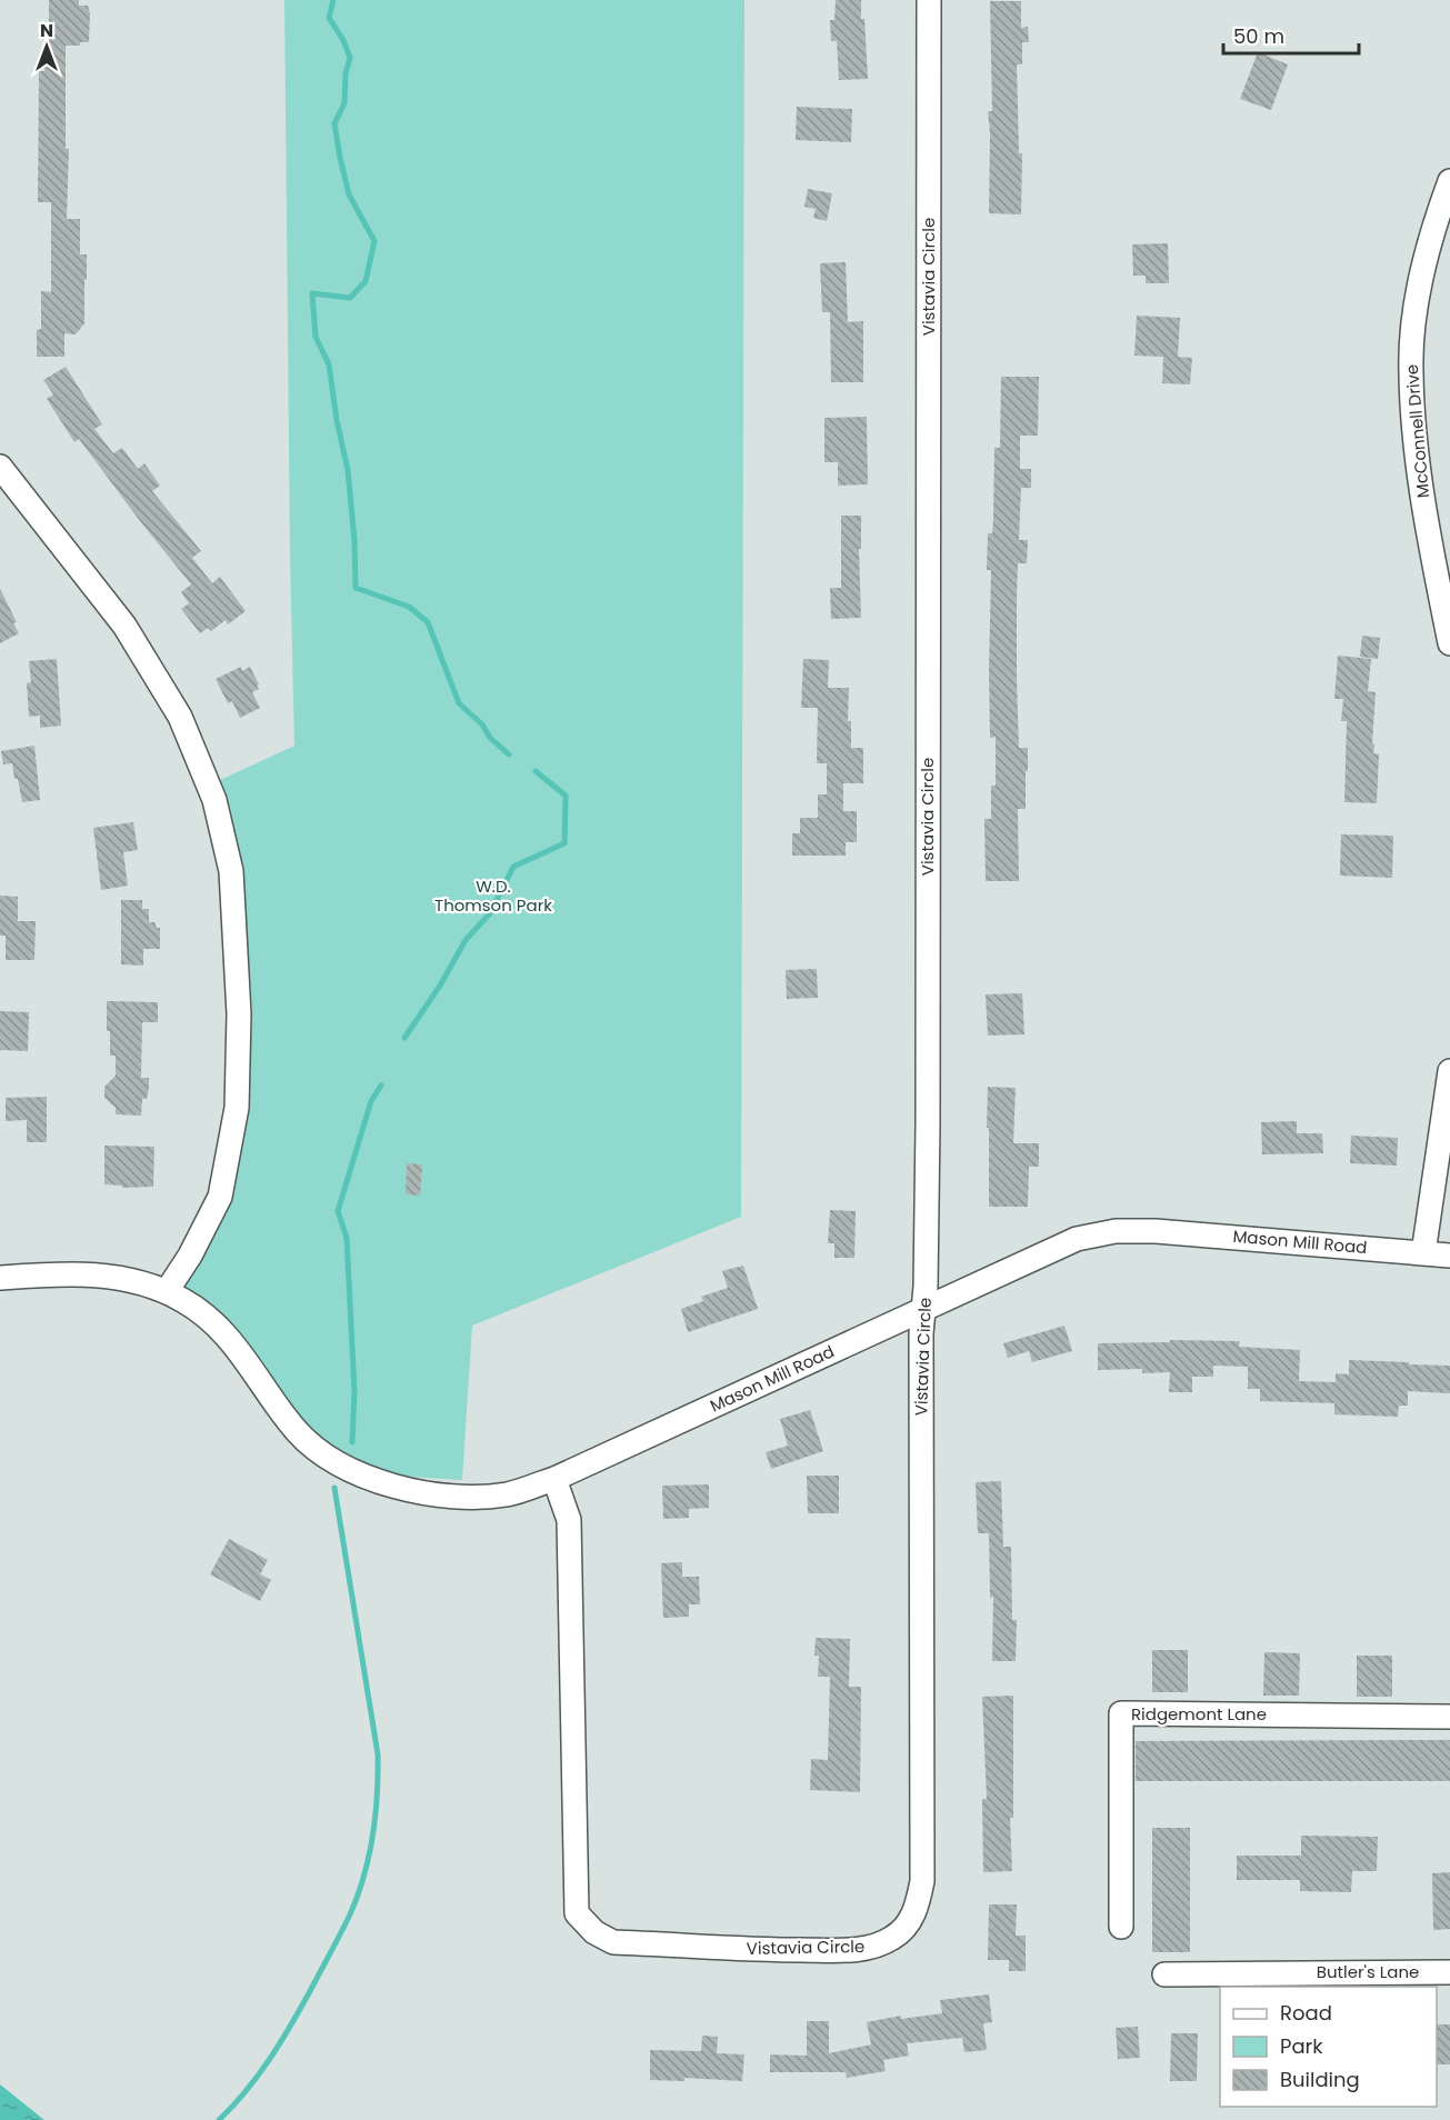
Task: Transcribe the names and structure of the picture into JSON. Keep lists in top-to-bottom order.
{
  "streets": {
    "street": [
      "Vistavia Circle",
      "McConnell Drive",
      "Mason Mill Road",
      "Ridgemont Lane",
      "Butler's Lane"
    ]
  },
  "crossings": [
    ["Vistavia Circle", "Mason Mill Road"]
  ],
  "parks": ["W.D. Thomson Park"],
  "legend": ["Road", "Park", "Building"],
  "scale_bar": "50 m",
  "north": "top"
}
